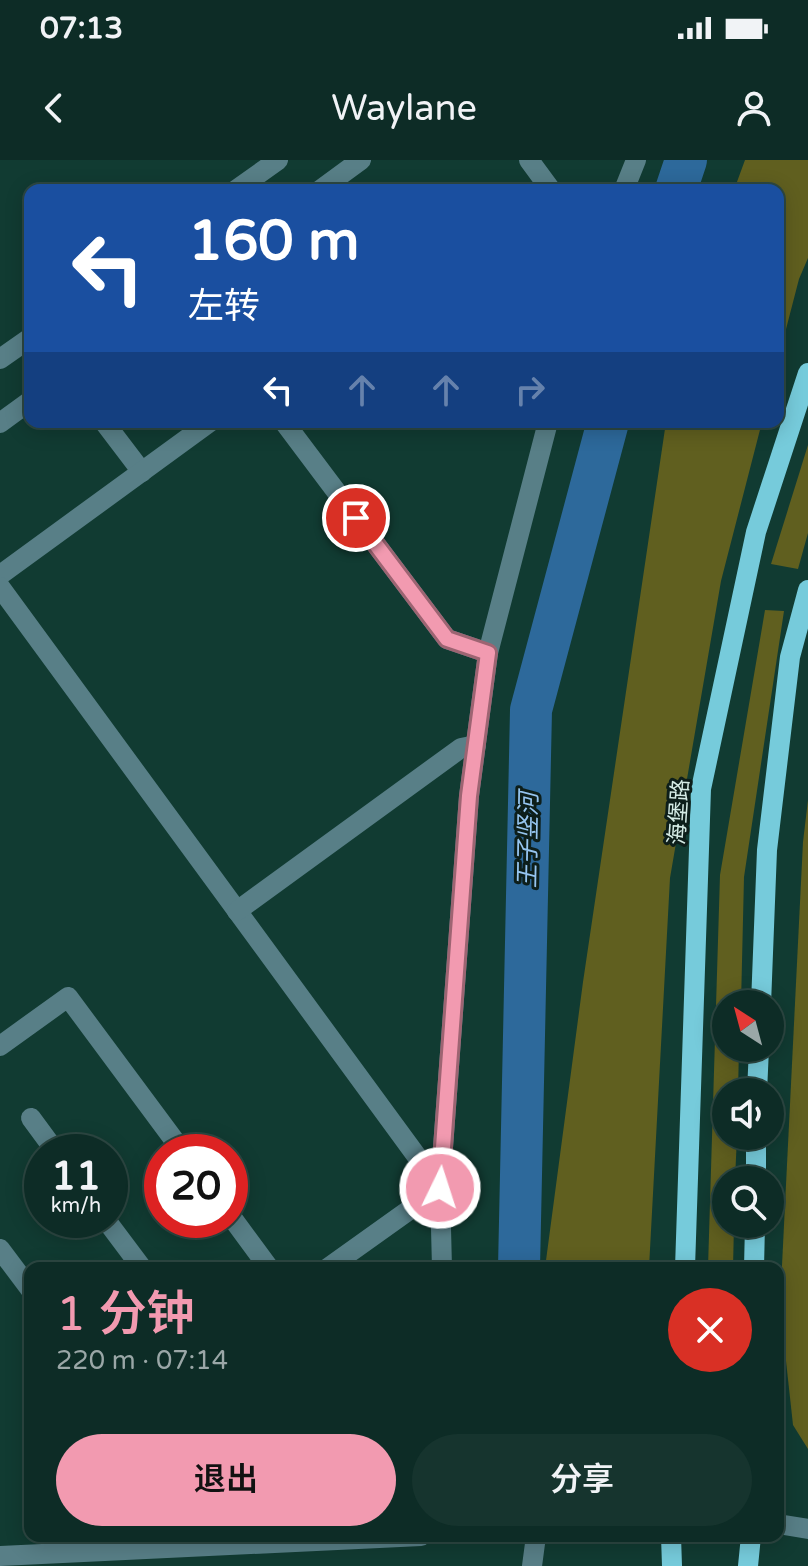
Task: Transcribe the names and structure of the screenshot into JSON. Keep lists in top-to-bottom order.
{
  "streets": {
    "main road": ["海堡路"]
  },
  "water": ["王子竖河"],
  "north": "top left",
  "page": {
    "status": "07:13",
    "header": "Waylane",
    "turn": ["160 m", "左转"],
    "speed": "11 km/h",
    "limit": "20",
    "heading": ["1 分钟", "220 m · 07:14"],
    "buttons": ["退出", "分享"]
  }
}
